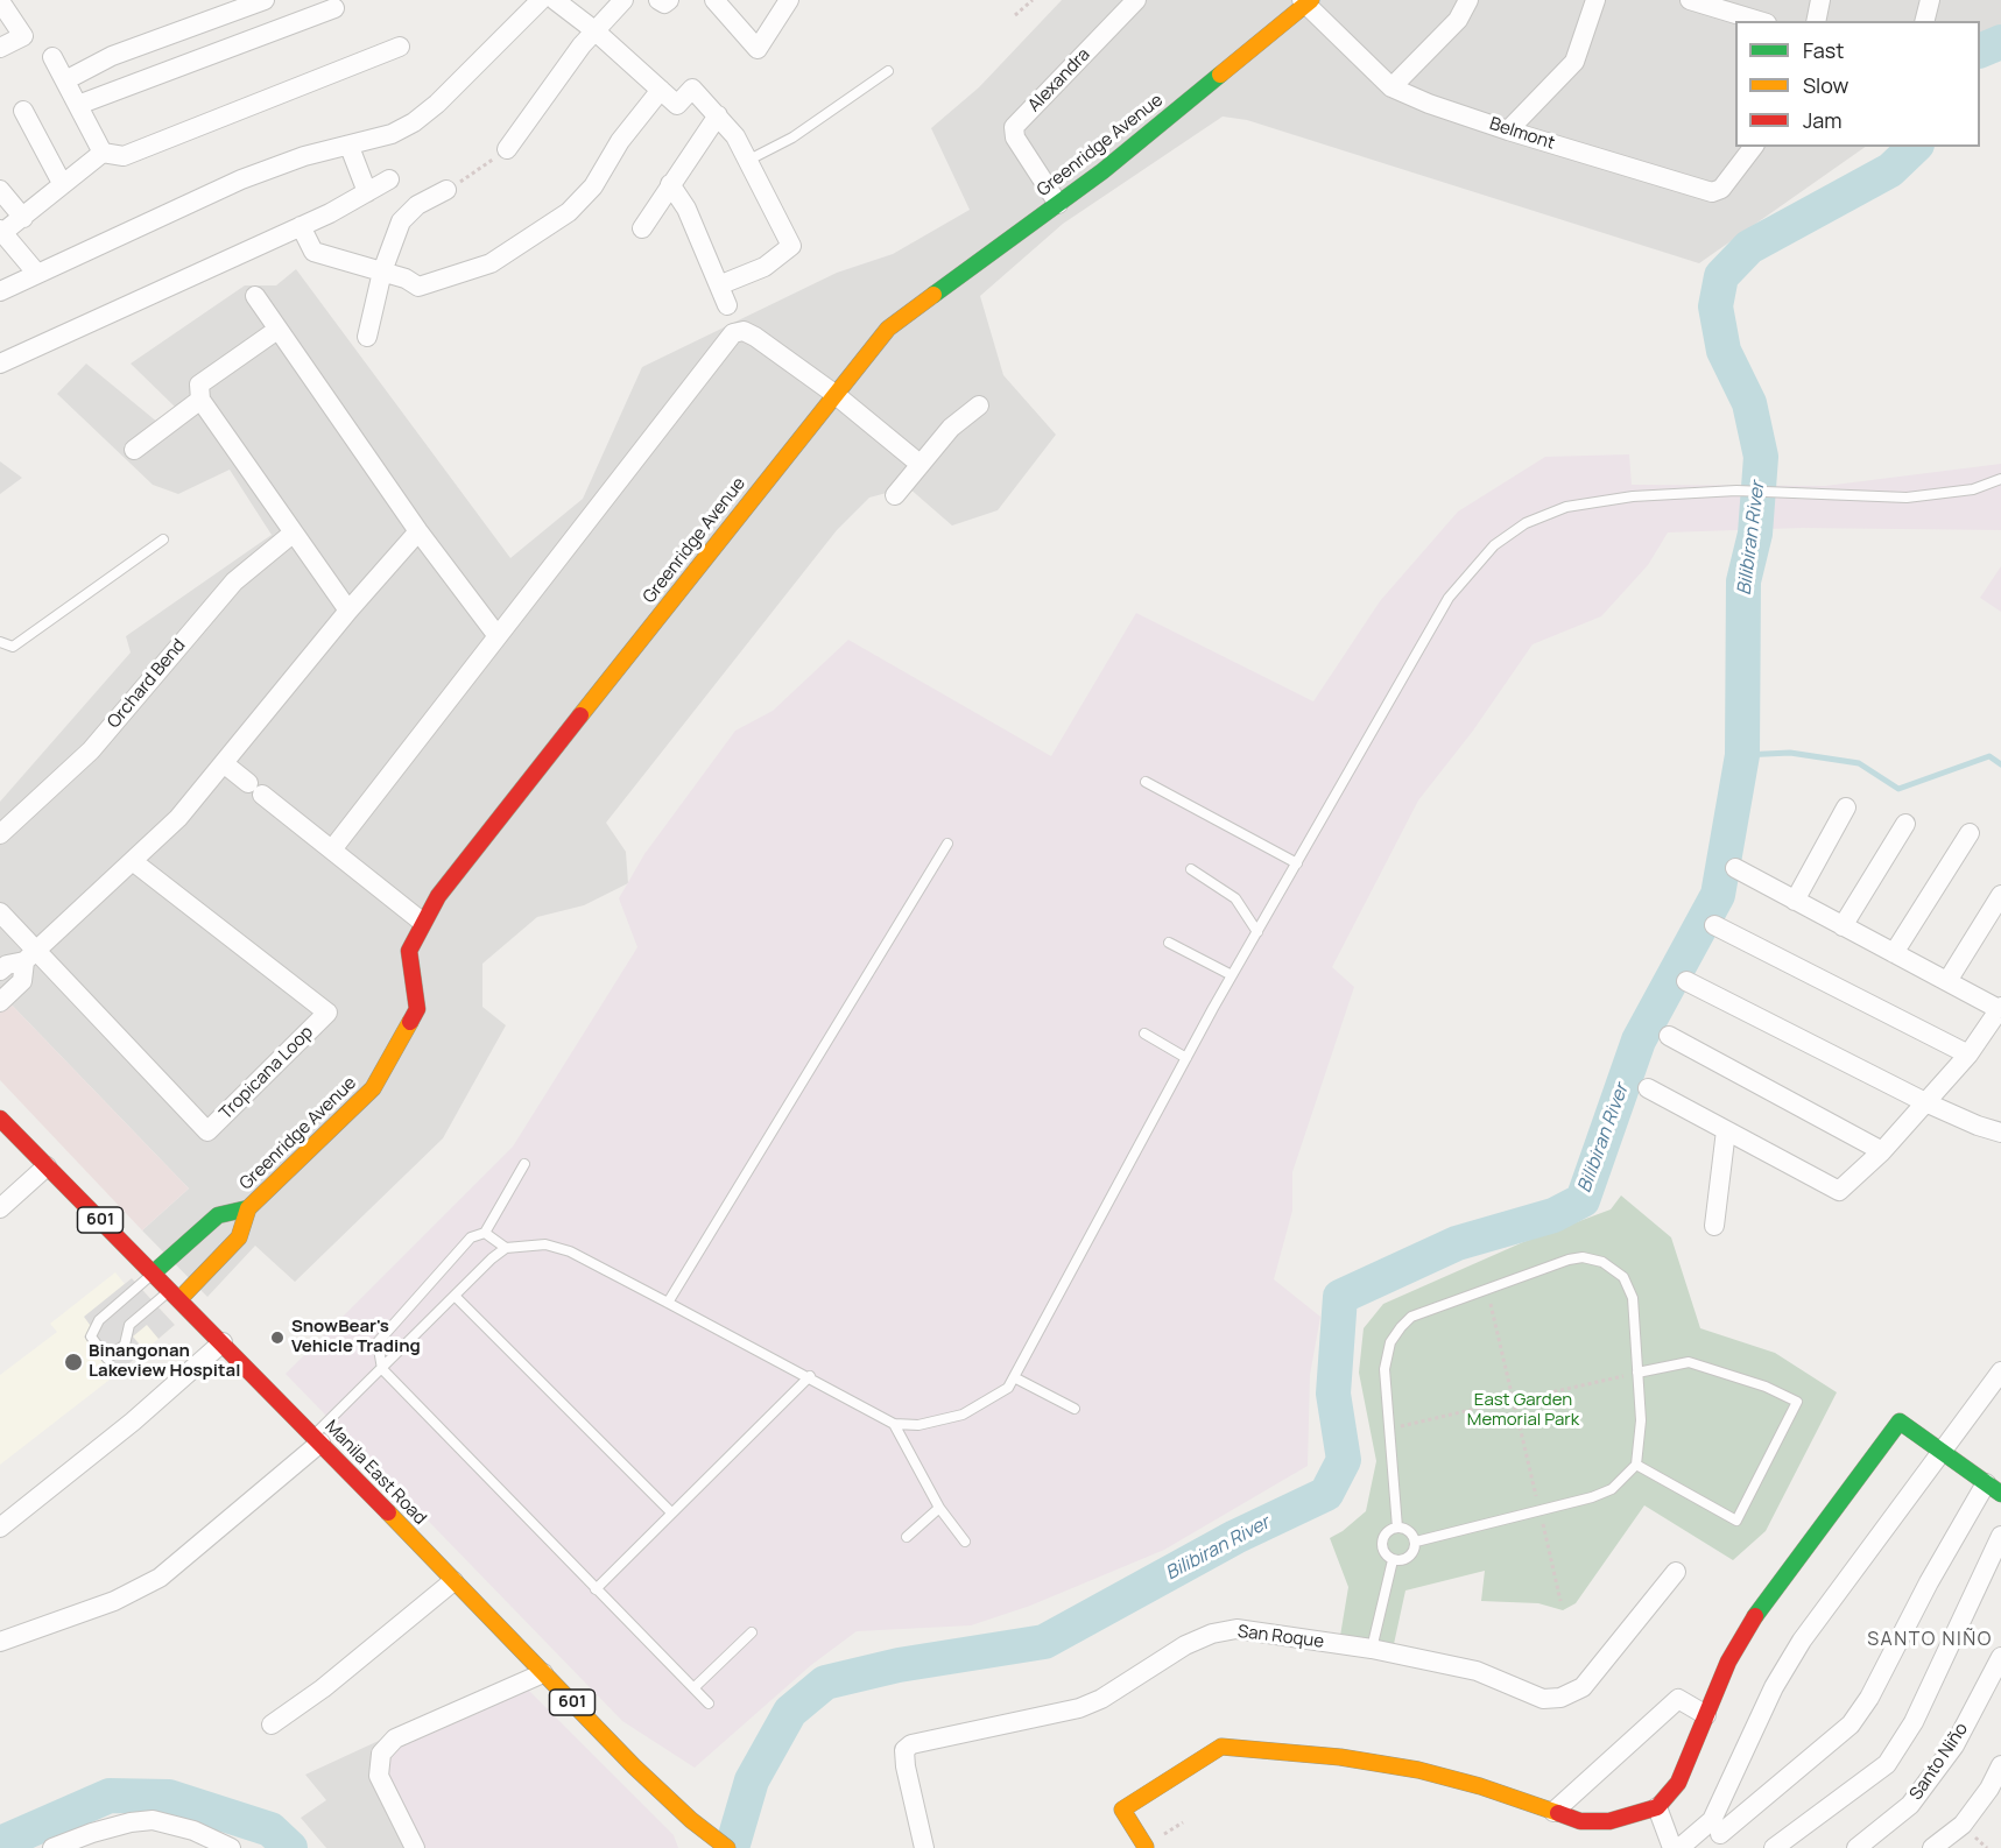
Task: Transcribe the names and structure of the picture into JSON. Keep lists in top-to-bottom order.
{
  "streets": {
    "street": [
      "Alexandra",
      "Belmont",
      "Greenridge Avenue",
      "Orchard Bend",
      "Tropicana Loop",
      "601",
      "Manila East Road",
      "San Roque",
      "Santo Niño"
    ]
  },
  "crossings": [
    ["Alexandra", "Greenridge Avenue"],
    ["Belmont", "Greenridge Avenue"],
    ["Greenridge Avenue", "Manila East Road"]
  ],
  "districts": ["SANTO NIÑO"],
  "water": ["Bilibiran River"],
  "parks": ["East Garden Memorial Park"],
  "places": ["SnowBear's Vehicle Trading", "Binangonan Lakeview Hospital"],
  "legend": ["Fast", "Slow", "Jam"]
}
